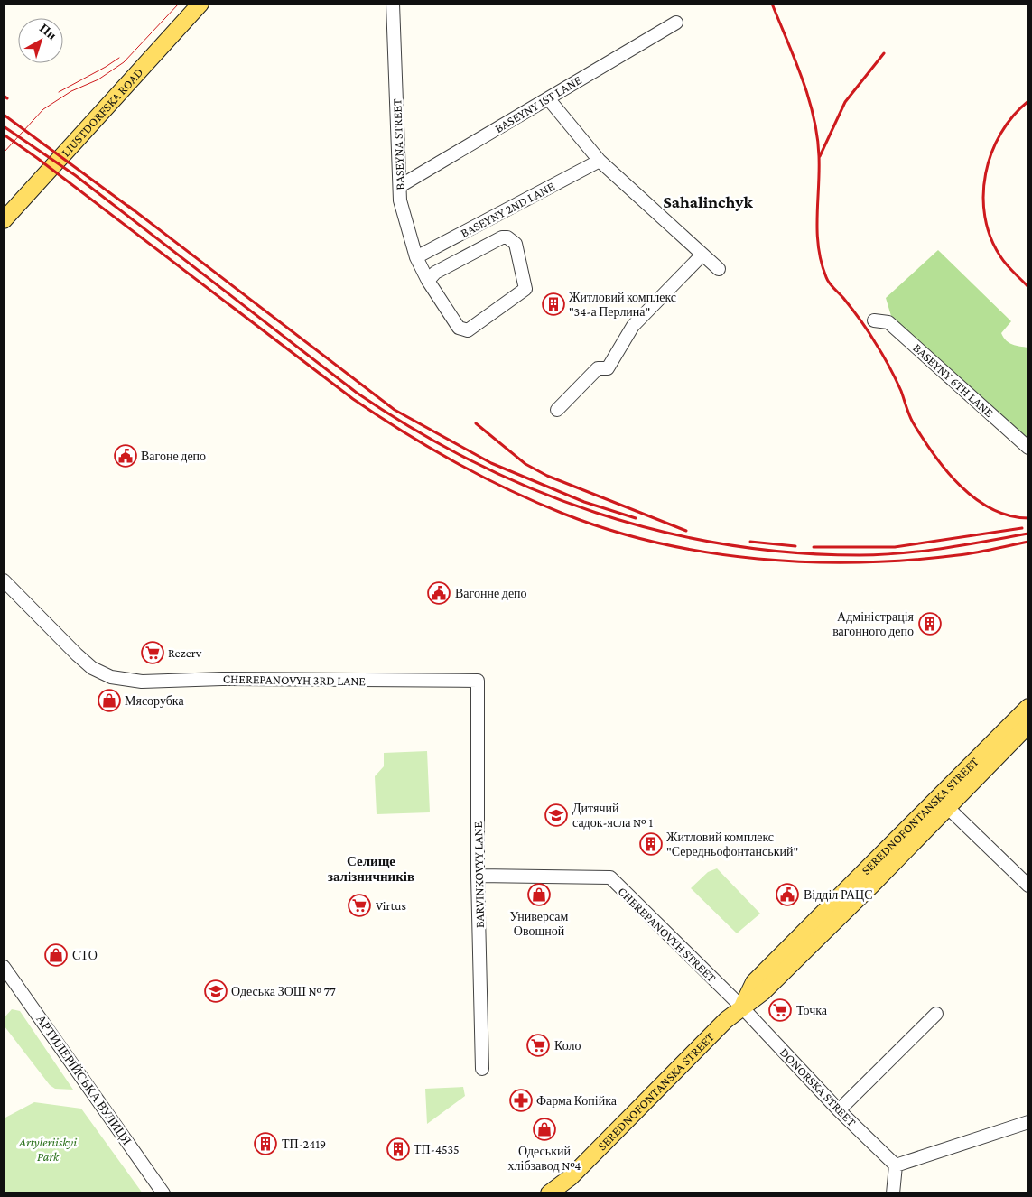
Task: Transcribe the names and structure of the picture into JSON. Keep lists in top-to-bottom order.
{
  "streets": {
    "main road": ["LIUSTDORFSKA ROAD", "SEREDNOFONTANSKA STREET"],
    "street": [
      "BASEYNY 1ST LANE",
      "BASEYNA STREET",
      "BASEYNY 2ND LANE",
      "BASEYNY 6TH LANE",
      "CHEREPANOVYH 3RD LANE",
      "BARVINKOVYY LANE",
      "CHEREPANOVYH STREET",
      "АРТИЛЕРІЙСЬКА ВУЛИЦЯ",
      "DONORSKA STREET"
    ]
  },
  "crossings": [
    ["BASEYNY 1ST LANE", "BASEYNA STREET"],
    ["BASEYNA STREET", "BASEYNY 2ND LANE"],
    ["CHEREPANOVYH 3RD LANE", "BARVINKOVYY LANE"],
    ["SEREDNOFONTANSKA STREET", "CHEREPANOVYH STREET"],
    ["SEREDNOFONTANSKA STREET", "DONORSKA STREET"],
    ["BARVINKOVYY LANE", "CHEREPANOVYH STREET"],
    ["CHEREPANOVYH STREET", "DONORSKA STREET"]
  ],
  "districts": ["Sahalinchyk", "Селище залізничників"],
  "parks": ["Artyleriiskyi Park"],
  "places": {
    "building": [
      "Житловий комплекс \"34-а Перлина\"",
      "Адміністрація вагонного депо",
      "Житловий комплекс \"Середньофонтанський\"",
      "ТП-2419",
      "ТП-4535"
    ],
    "public building": ["Вагоне депо", "Вагонне депо", "Відділ РАЦС"],
    "supermarket": [
      "Rezerv",
      "Virtus",
      "Точка",
      "Коло"
    ],
    "shop": [
      "Мясорубка",
      "Универсам Овощной",
      "СТО",
      "Одеський хлібзавод №4"
    ],
    "school or university": ["Дитячий садок-ясла № 1", "Одеська ЗОШ № 77"],
    "pharmacy": ["Фарма Копійка"]
  },
  "north": "top right"
}
